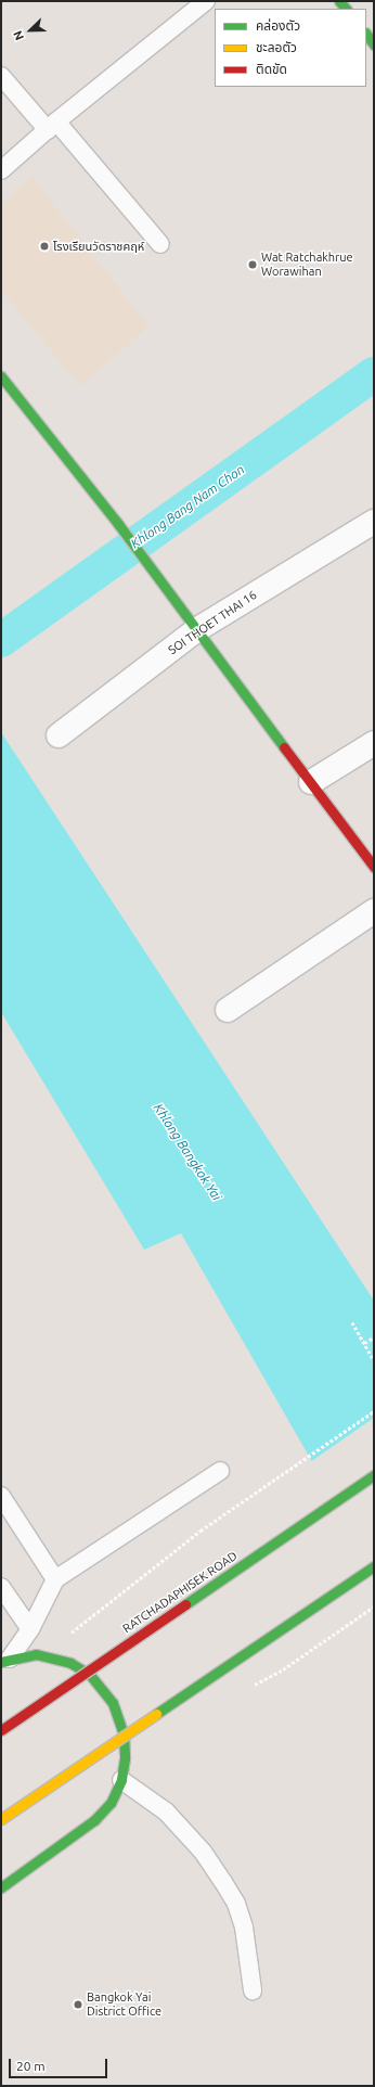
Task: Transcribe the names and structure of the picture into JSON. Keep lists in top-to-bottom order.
{
  "streets": {
    "main road": ["RATCHADAPHISEK ROAD"],
    "street": ["SOI THOET THAI 16"]
  },
  "water": ["Khlong Bang Nam Chon", "Khlong Bangkok Yai"],
  "places": ["โรงเรียนวัดราชคฤห์", "Wat Ratchakhrue Worawihan", "Bangkok Yai District Office"],
  "legend": ["คล่องตัว", "ชะลอตัว", "ติดขัด"],
  "scale_bar": "20 m",
  "north": "bottom left"
}
